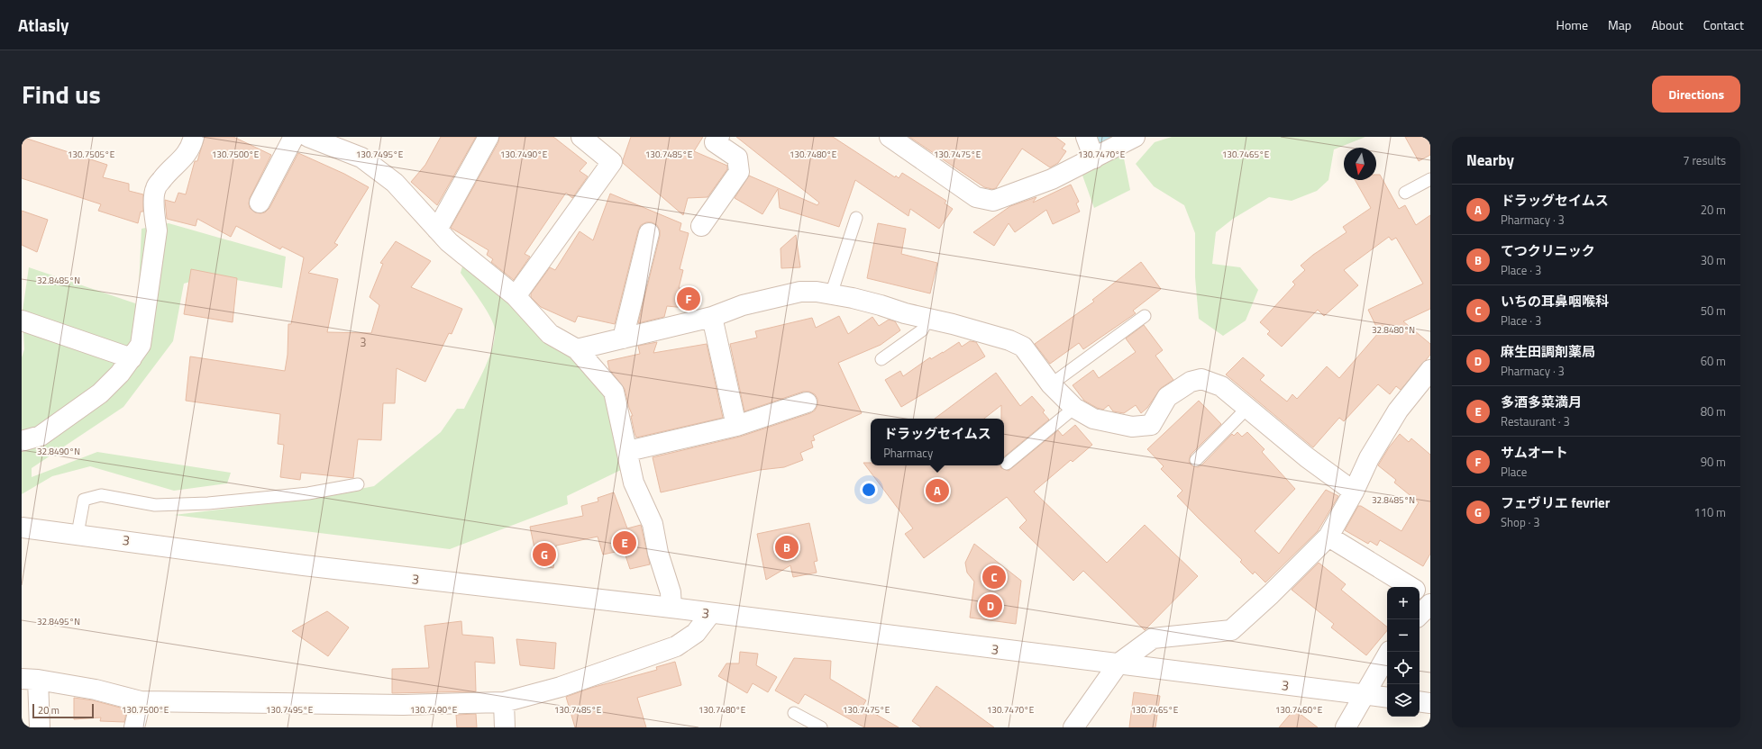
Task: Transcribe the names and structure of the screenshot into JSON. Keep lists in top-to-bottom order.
{
  "streets": {
    "street": ["3"]
  },
  "house_numbers": ["3"],
  "scale_bar": "20 m",
  "north": "bottom",
  "page": {
    "header": "Atlasly",
    "nav": [
      "Home",
      "Map",
      "About",
      "Contact"
    ],
    "title": "Find us",
    "buttons": "Directions",
    "heading": ["Nearby", "7 results"],
    "list": [
      {
        "mark": "A",
        "name": "ドラッグセイムス",
        "note": "Pharmacy · 3",
        "value": "20 m"
      },
      {
        "mark": "B",
        "name": "てつクリニック",
        "note": "Place · 3",
        "value": "30 m"
      },
      {
        "mark": "C",
        "name": "いちの耳鼻咽喉科",
        "note": "Place · 3",
        "value": "50 m"
      },
      {
        "mark": "D",
        "name": "麻生田調剤薬局",
        "note": "Pharmacy · 3",
        "value": "60 m"
      },
      {
        "mark": "E",
        "name": "多酒多菜満月",
        "note": "Restaurant · 3",
        "value": "80 m"
      },
      {
        "mark": "F",
        "name": "サムオート",
        "note": "Place",
        "value": "90 m"
      },
      {
        "mark": "G",
        "name": "フェヴリエ fevrier",
        "note": "Shop · 3",
        "value": "110 m"
      }
    ],
    "pins": [
      "F",
      "A",
      "E",
      "B",
      "G",
      "C",
      "D"
    ],
    "popup": ["ドラッグセイムス", "Pharmacy"],
    "map_buttons": ["+", "−"],
    "scale": "20 m"
  },
  "coordinates": [
    "130.7505°E",
    "130.7500°E",
    "130.7495°E",
    "130.7490°E",
    "130.7485°E",
    "130.7480°E",
    "130.7475°E",
    "130.7470°E",
    "130.7465°E",
    "32.8485°N",
    "32.8480°N",
    "32.8490°N",
    "32.8495°N",
    "130.7460°E"
  ]
}
